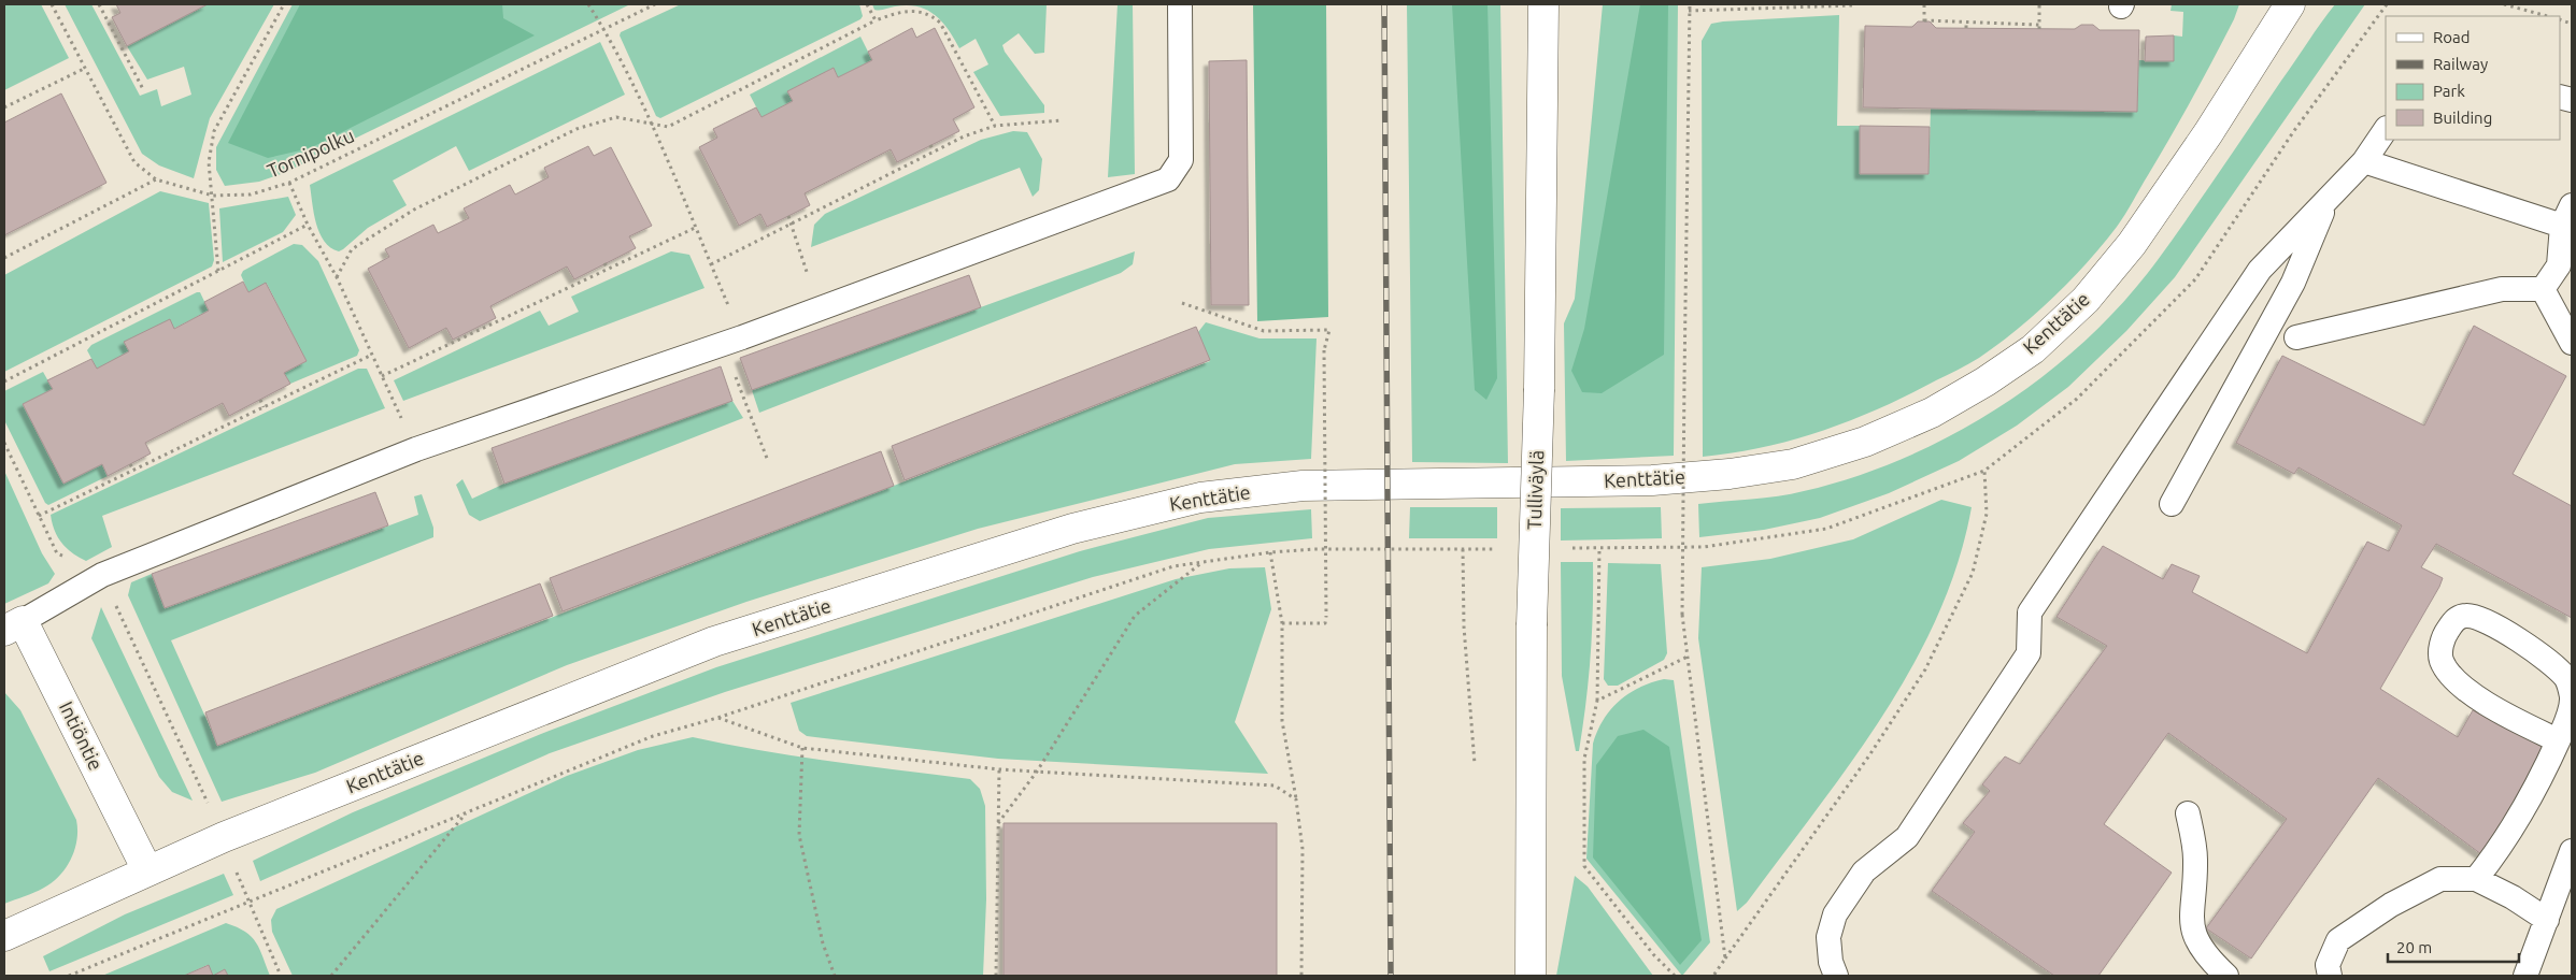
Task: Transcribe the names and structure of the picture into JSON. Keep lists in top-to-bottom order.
{
  "streets": {
    "street": ["Kenttätie", "Tulliväylä", "Intiöntie"],
    "path": ["Tornipolku"]
  },
  "crossings": [
    ["Kenttätie", "Intiöntie"]
  ],
  "legend": [
    "Road",
    "Railway",
    "Park",
    "Building"
  ],
  "scale_bar": "20 m"
}
